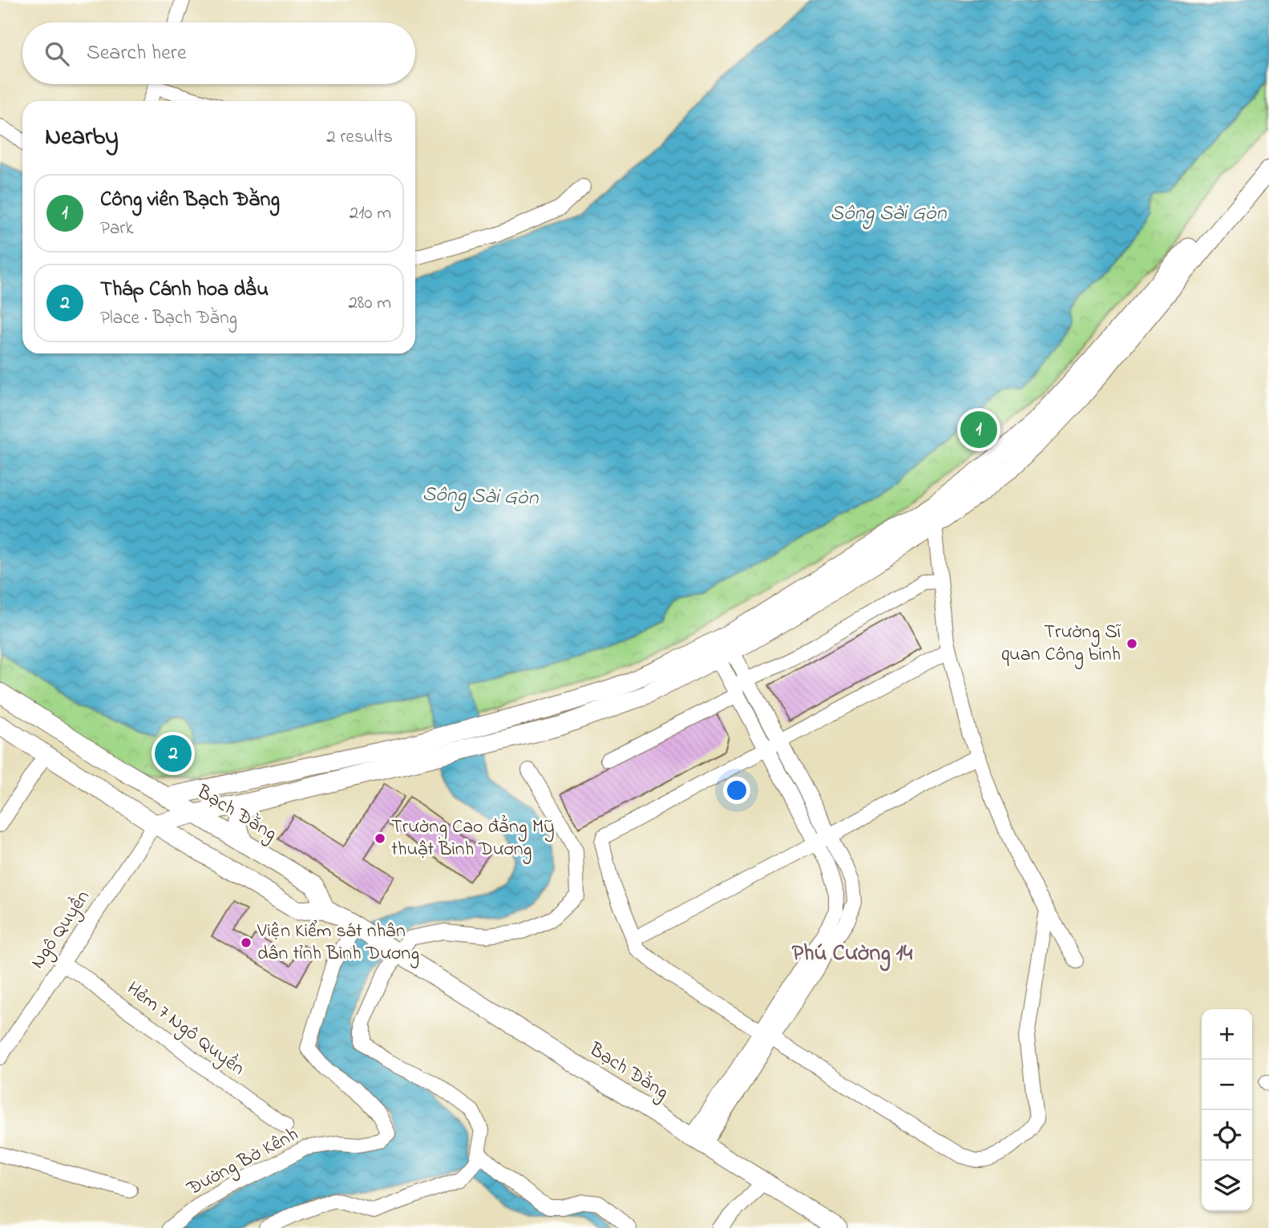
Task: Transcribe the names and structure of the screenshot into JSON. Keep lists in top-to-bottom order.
{
  "streets": {
    "street": [
      "Bạch Đằng",
      "Ngô Quyền",
      "Hẻm 7 Ngô Quyền",
      "Đường Bờ Kênh"
    ]
  },
  "crossings": [
    ["Bạch Đằng", "Đường Bờ Kênh"],
    ["Ngô Quyền", "Hẻm 7 Ngô Quyền"]
  ],
  "districts": ["Phú Cường 14"],
  "water": ["Sông Sài Gòn"],
  "places": ["Trường Sĩ quan Công binh", "Trường Cao đẳng Mỹ thuật Bình Dương", "Viện Kiểm sát nhân dân tỉnh Bình Dương"],
  "page": {
    "search": "Search here",
    "heading": ["Nearby", "2 results"],
    "list": [
      {
        "mark": "1",
        "name": "Công viên Bạch Đằng",
        "note": "Park",
        "value": "210 m"
      },
      {
        "mark": "2",
        "name": "Tháp Cánh hoa dầu",
        "note": "Place · Bạch Đằng",
        "value": "280 m"
      }
    ],
    "pins": ["1", "2"],
    "map_buttons": ["+", "−"]
  }
}
